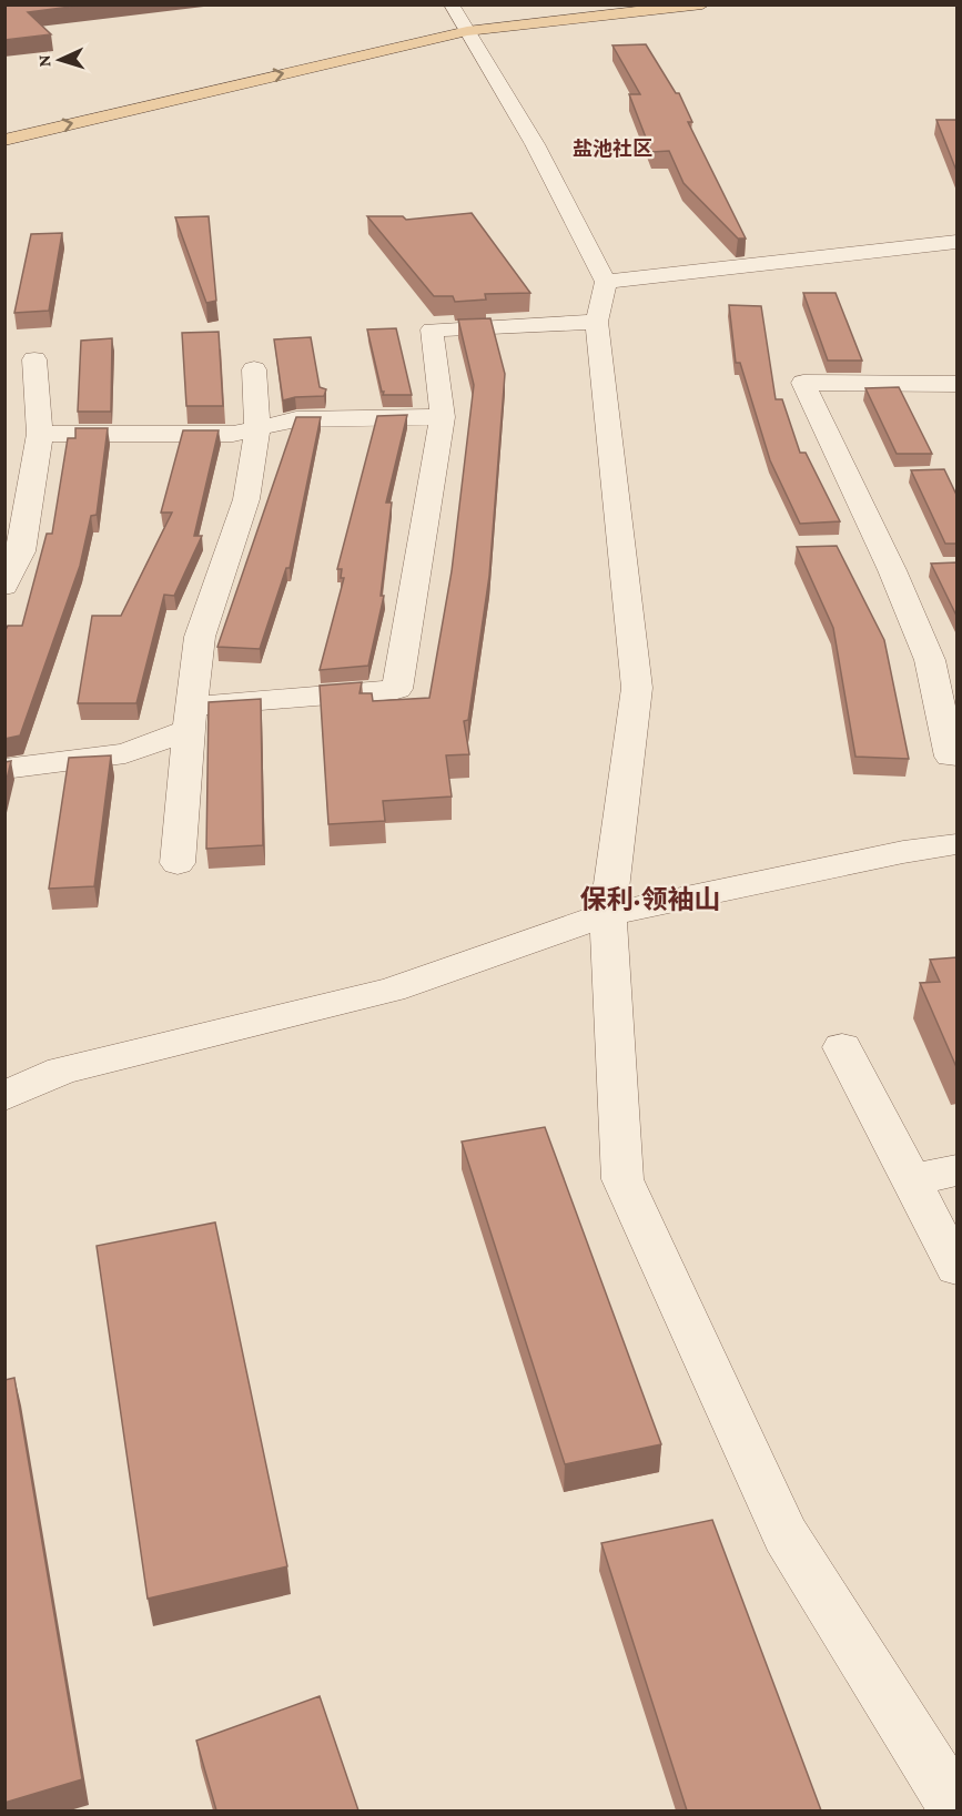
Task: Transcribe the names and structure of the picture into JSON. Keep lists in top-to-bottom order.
{
  "districts": ["盐池社区", "保利·领袖山"],
  "north": "left"
}
